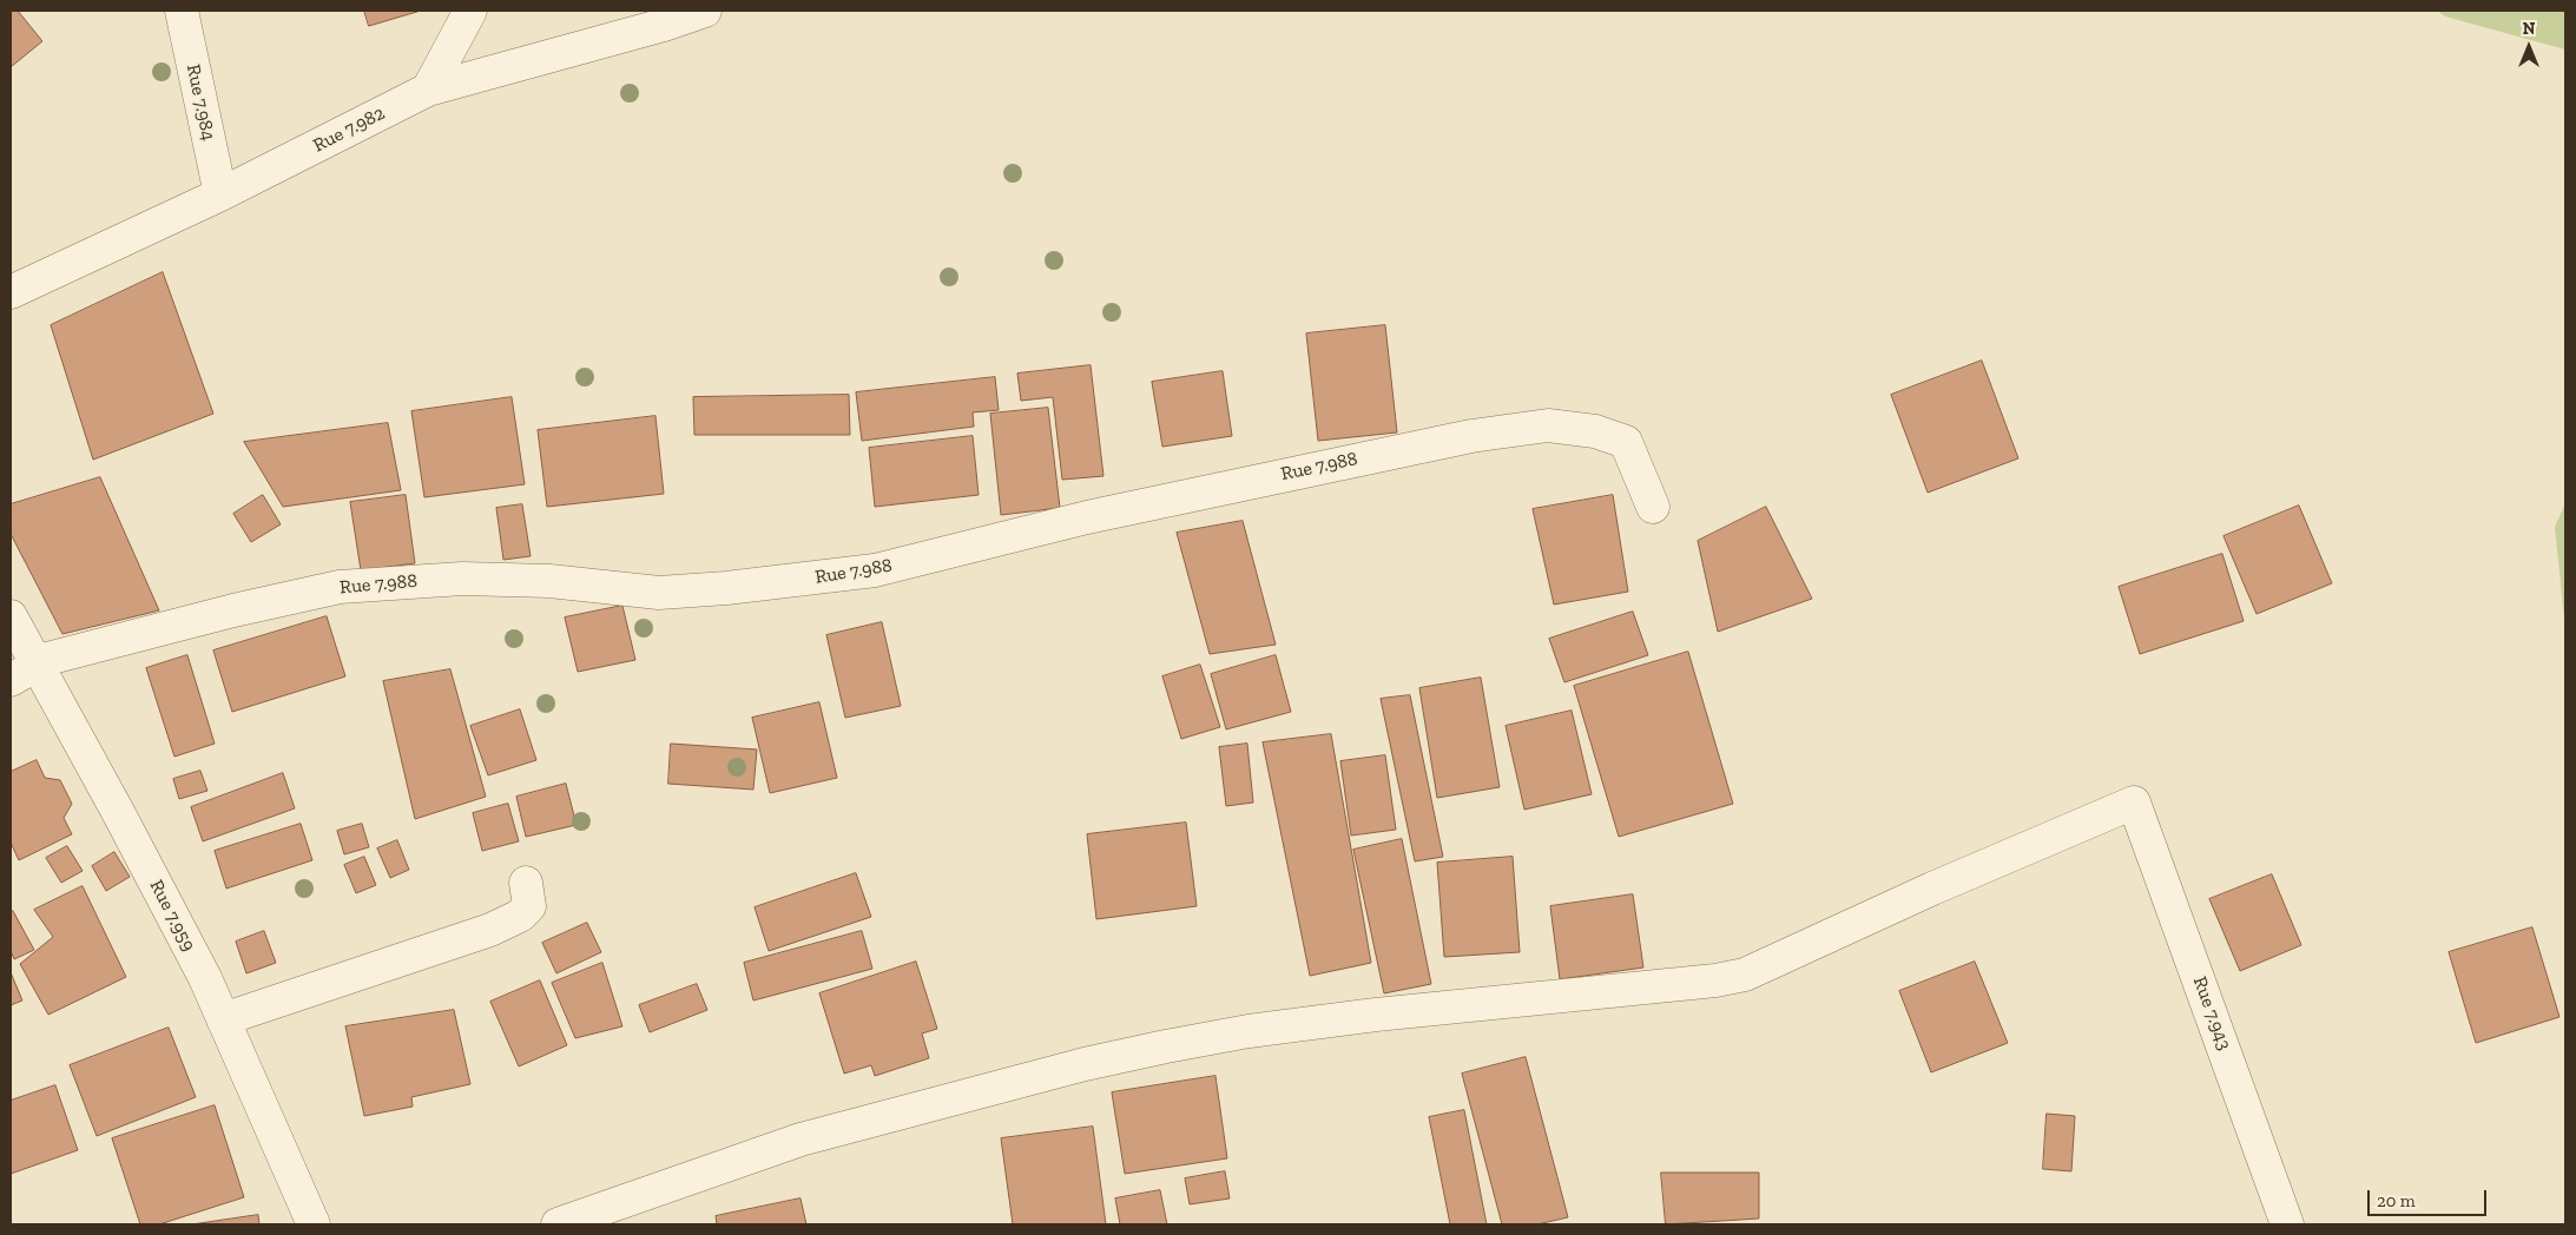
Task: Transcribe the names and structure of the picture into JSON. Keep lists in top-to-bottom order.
{
  "streets": {
    "street": [
      "Rue 7.984",
      "Rue 7.982",
      "Rue 7.988",
      "Rue 7.959",
      "Rue 7.943"
    ]
  },
  "crossings": [
    ["Rue 7.984", "Rue 7.982"],
    ["Rue 7.988", "Rue 7.959"]
  ],
  "scale_bar": "20 m",
  "north": "top"
}
